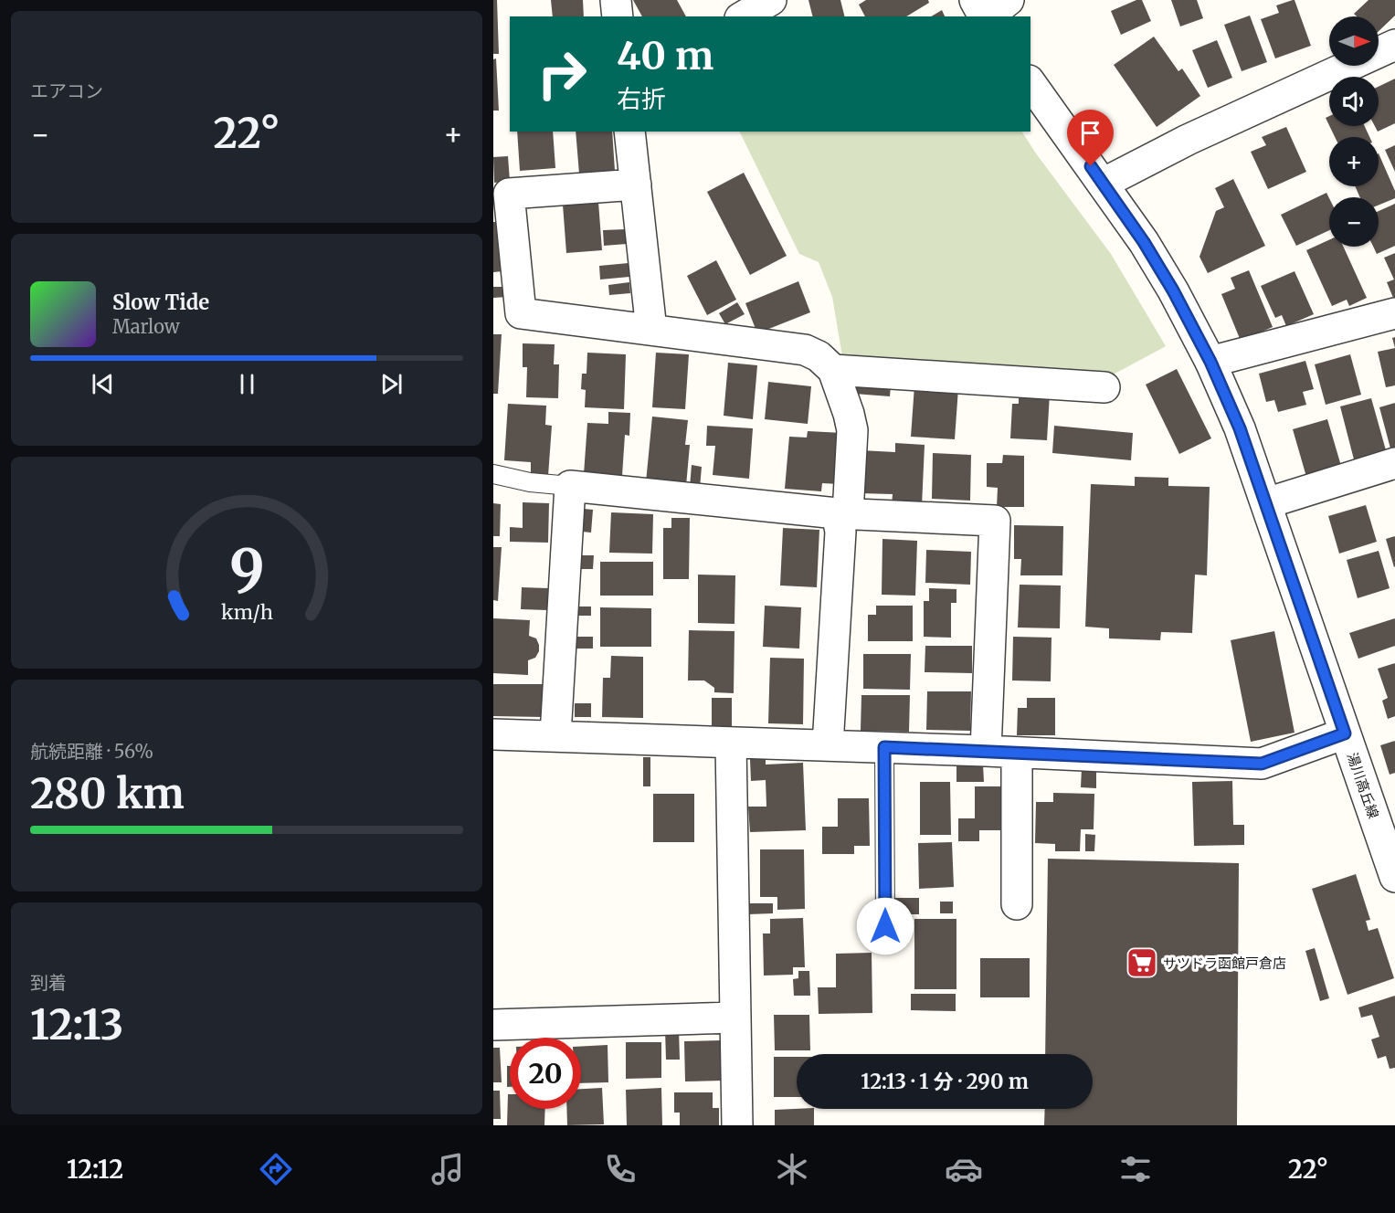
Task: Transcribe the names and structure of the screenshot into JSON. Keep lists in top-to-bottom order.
{
  "streets": {
    "street": ["湯川高丘線"]
  },
  "places": {
    "supermarket": ["サツドラ函館戸倉店"]
  },
  "north": "right",
  "page": {
    "tile": [
      "エアコン",
      ["航続距離 · 56%", "280 km"],
      ["到着", "12:13"]
    ],
    "map_buttons": ["+", "−"],
    "turn": ["40 m", "右折"],
    "heat": ["−", "22°", "+"],
    "song": ["Slow Tide", "Marlow"],
    "limit": "20",
    "trip": "12:13 · 1 分 · 290 m",
    "tabs": ["12:12", "22°"],
    "gauge": ["9", "km/h"]
  }
}
